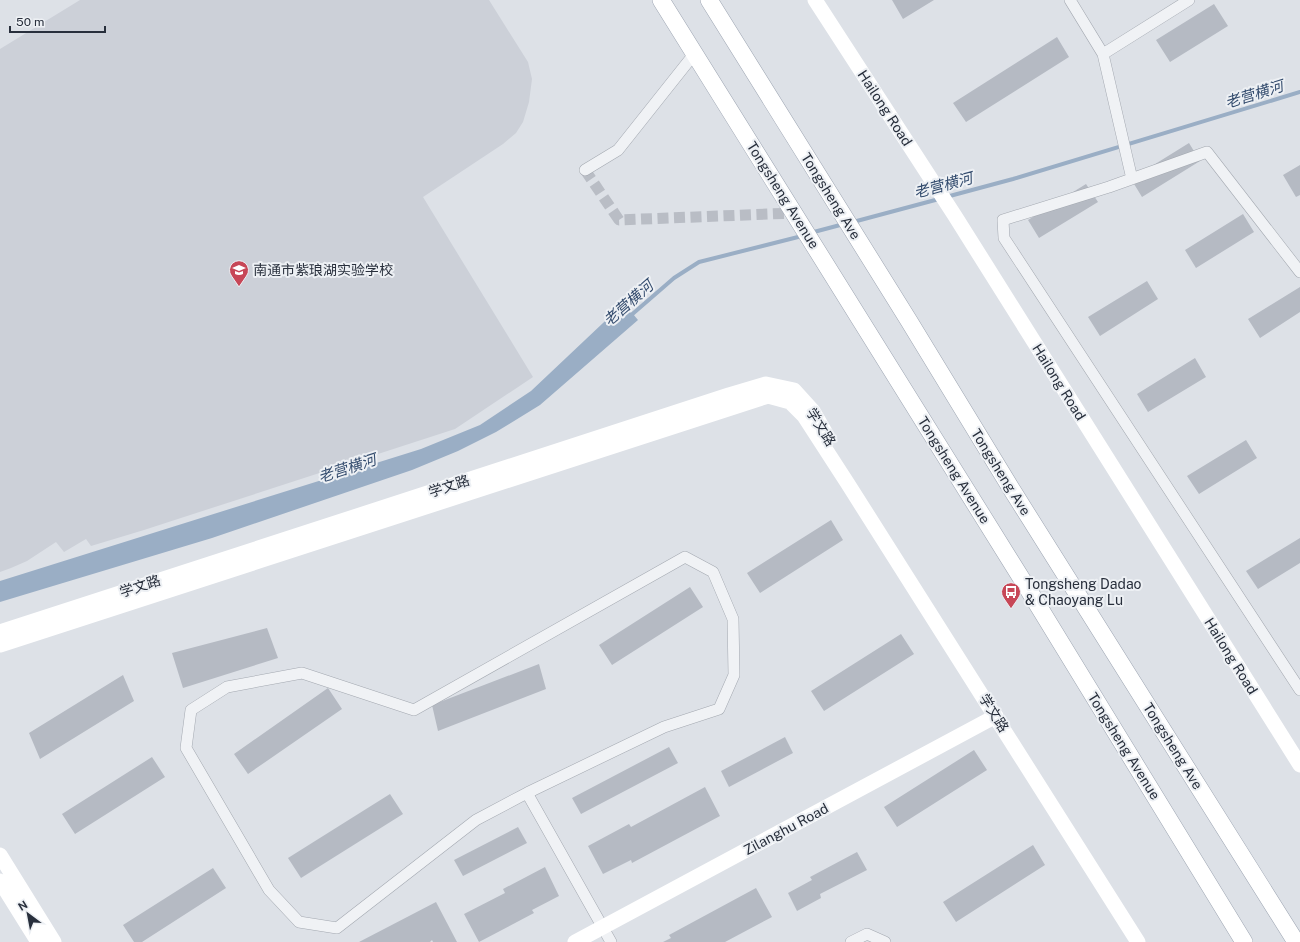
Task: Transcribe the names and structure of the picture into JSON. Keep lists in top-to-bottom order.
{
  "streets": {
    "main road": ["Tongsheng Avenue", "Tongsheng Ave"],
    "street": ["Hailong Road", "学文路", "Zilanghu Road"]
  },
  "crossings": [
    ["学文路", "Zilanghu Road"]
  ],
  "water": ["老营横河"],
  "places": {
    "school or university": ["南通市紫琅湖实验学校"],
    "bus stop": ["Tongsheng Dadao & Chaoyang Lu"]
  },
  "scale_bar": "50 m",
  "north": "top left"
}
